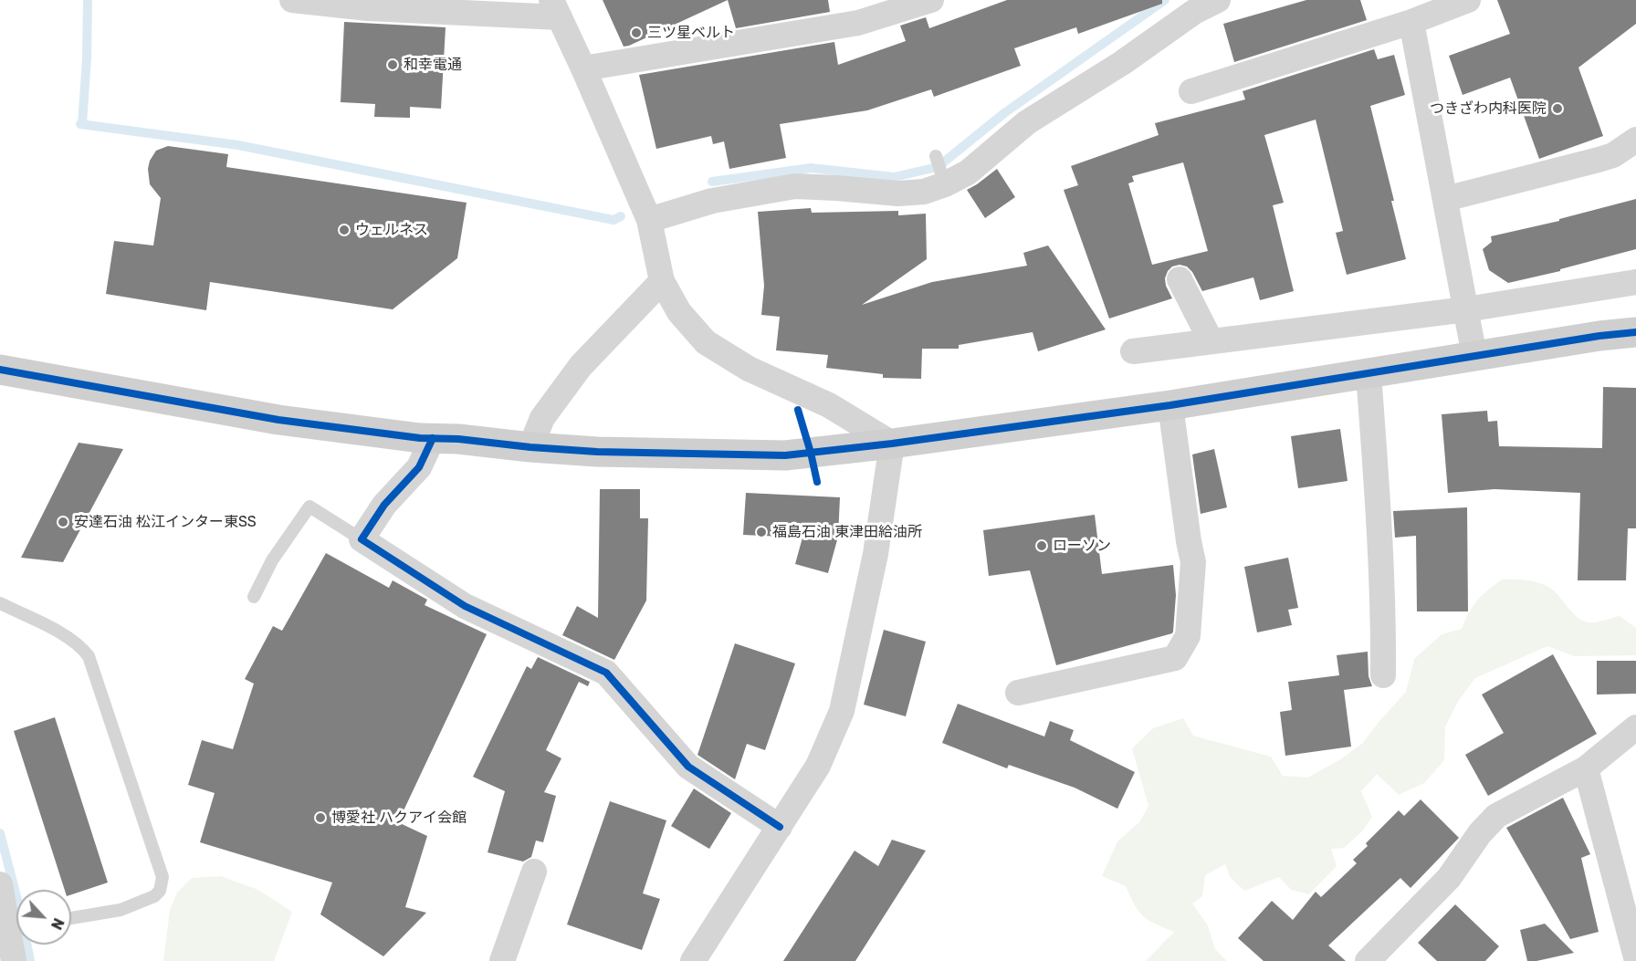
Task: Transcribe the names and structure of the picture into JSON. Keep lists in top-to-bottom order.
{
  "places": [
    "三ツ星ベルト",
    "和幸電通",
    "つきざわ内科医院",
    "ウェルネス",
    "安達石油 松江インター東SS",
    "福島石油 東津田給油所",
    "ローソン",
    "博愛社 ハクアイ会館"
  ],
  "north": "bottom right"
}
